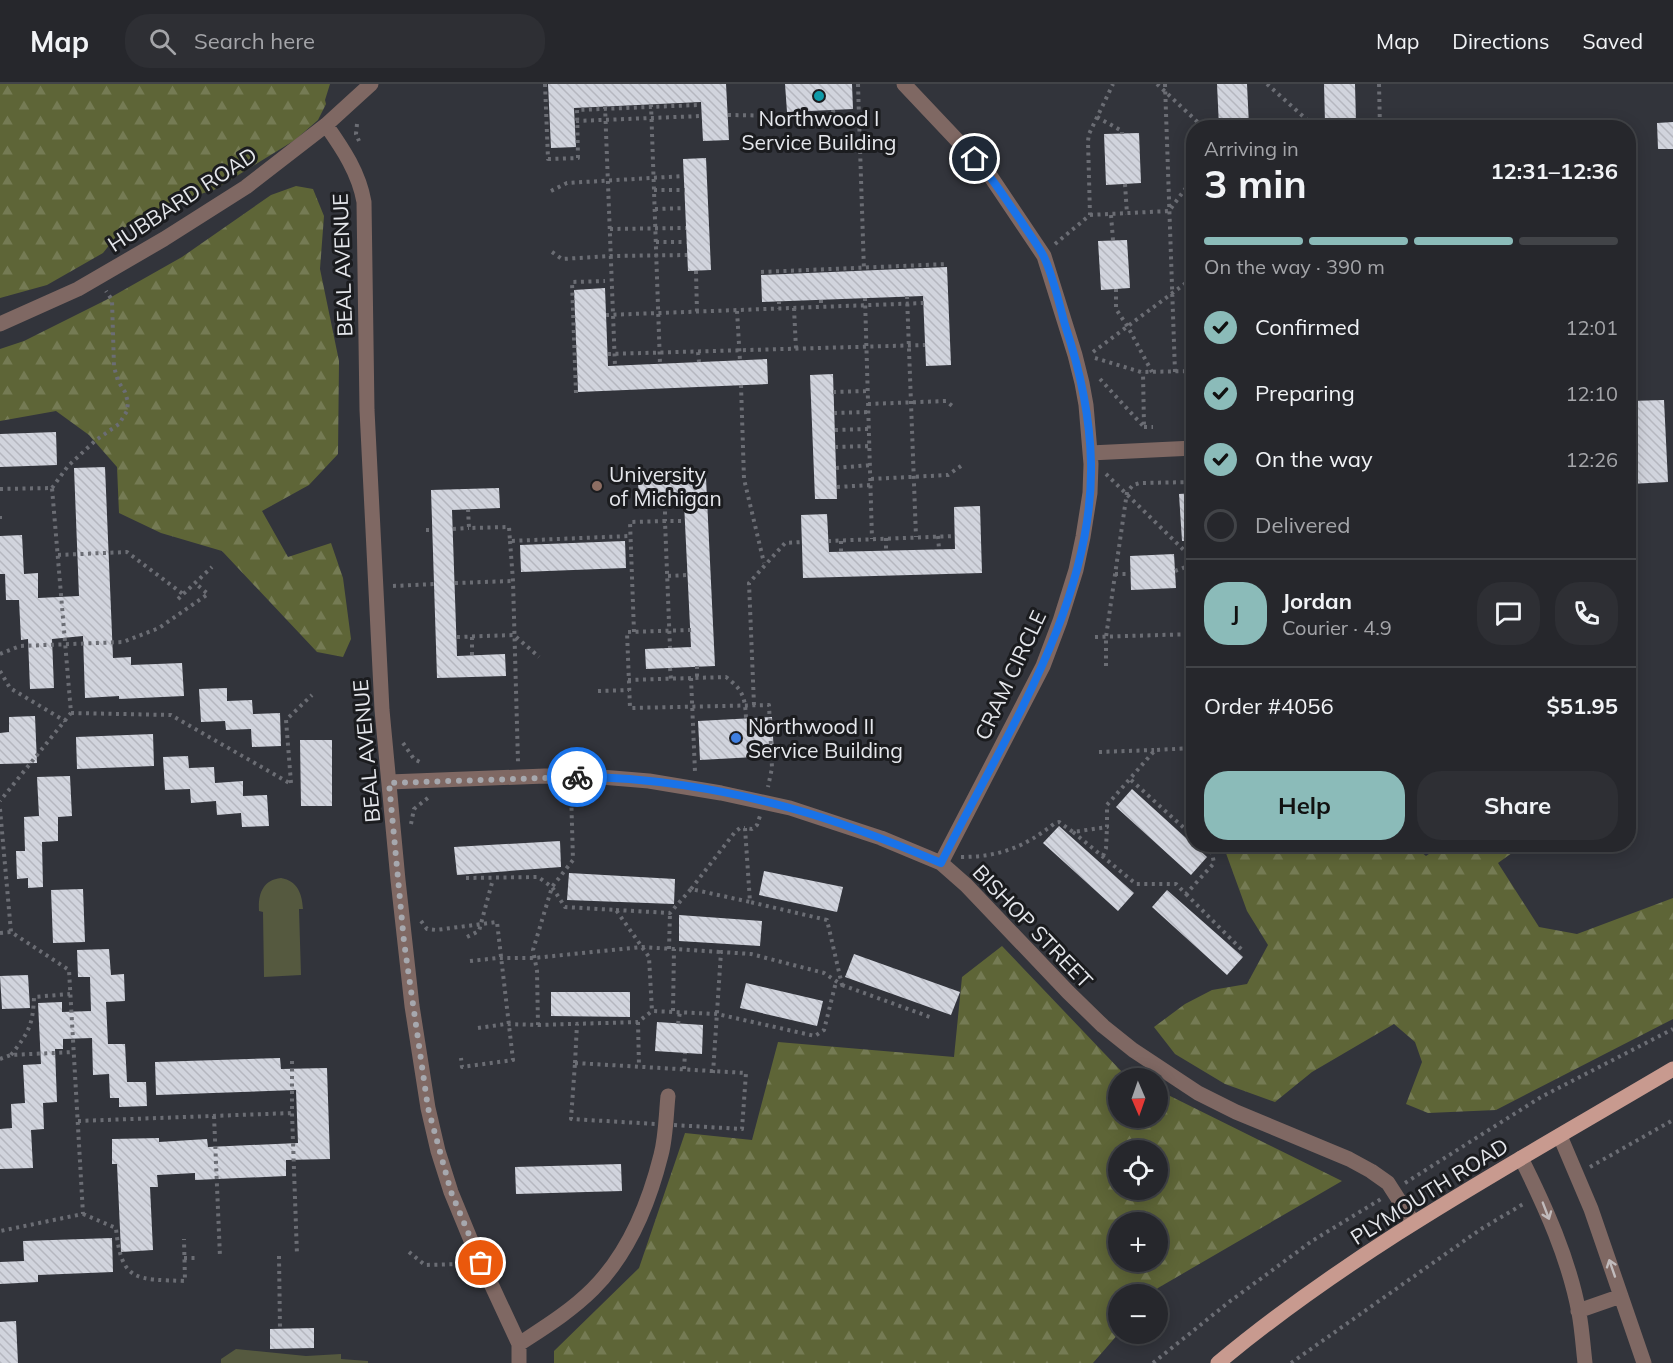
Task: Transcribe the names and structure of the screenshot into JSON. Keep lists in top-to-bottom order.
{
  "streets": {
    "main road": ["PLYMOUTH ROAD"],
    "street": [
      "HUBBARD ROAD",
      "BEAL AVENUE",
      "CRAM CIRCLE",
      "BISHOP STREET"
    ]
  },
  "crossings": [
    ["HUBBARD ROAD", "BEAL AVENUE"],
    ["BEAL AVENUE", "BISHOP STREET"],
    ["CRAM CIRCLE", "BISHOP STREET"],
    ["BISHOP STREET", "PLYMOUTH ROAD"]
  ],
  "places": ["Northwood I Service Building", "University of Michigan", "Northwood II Service Building"],
  "north": "bottom",
  "page": {
    "header": "Map",
    "search": "Search here",
    "nav": ["Map", "Directions", "Saved"],
    "heading": ["3 min", "Arriving in", "12:31–12:36"],
    "panel": [
      "Jordan",
      "Courier · 4.9",
      "Order #4056",
      "$51.95"
    ],
    "bar": "On the way · 390 m",
    "list": [
      ["Confirmed", "12:01"],
      ["Preparing", "12:10"],
      ["On the way", "12:26"],
      "Delivered"
    ],
    "round": "J",
    "buttons": ["Help", "Share"],
    "map_buttons": ["+", "−"]
  }
}
